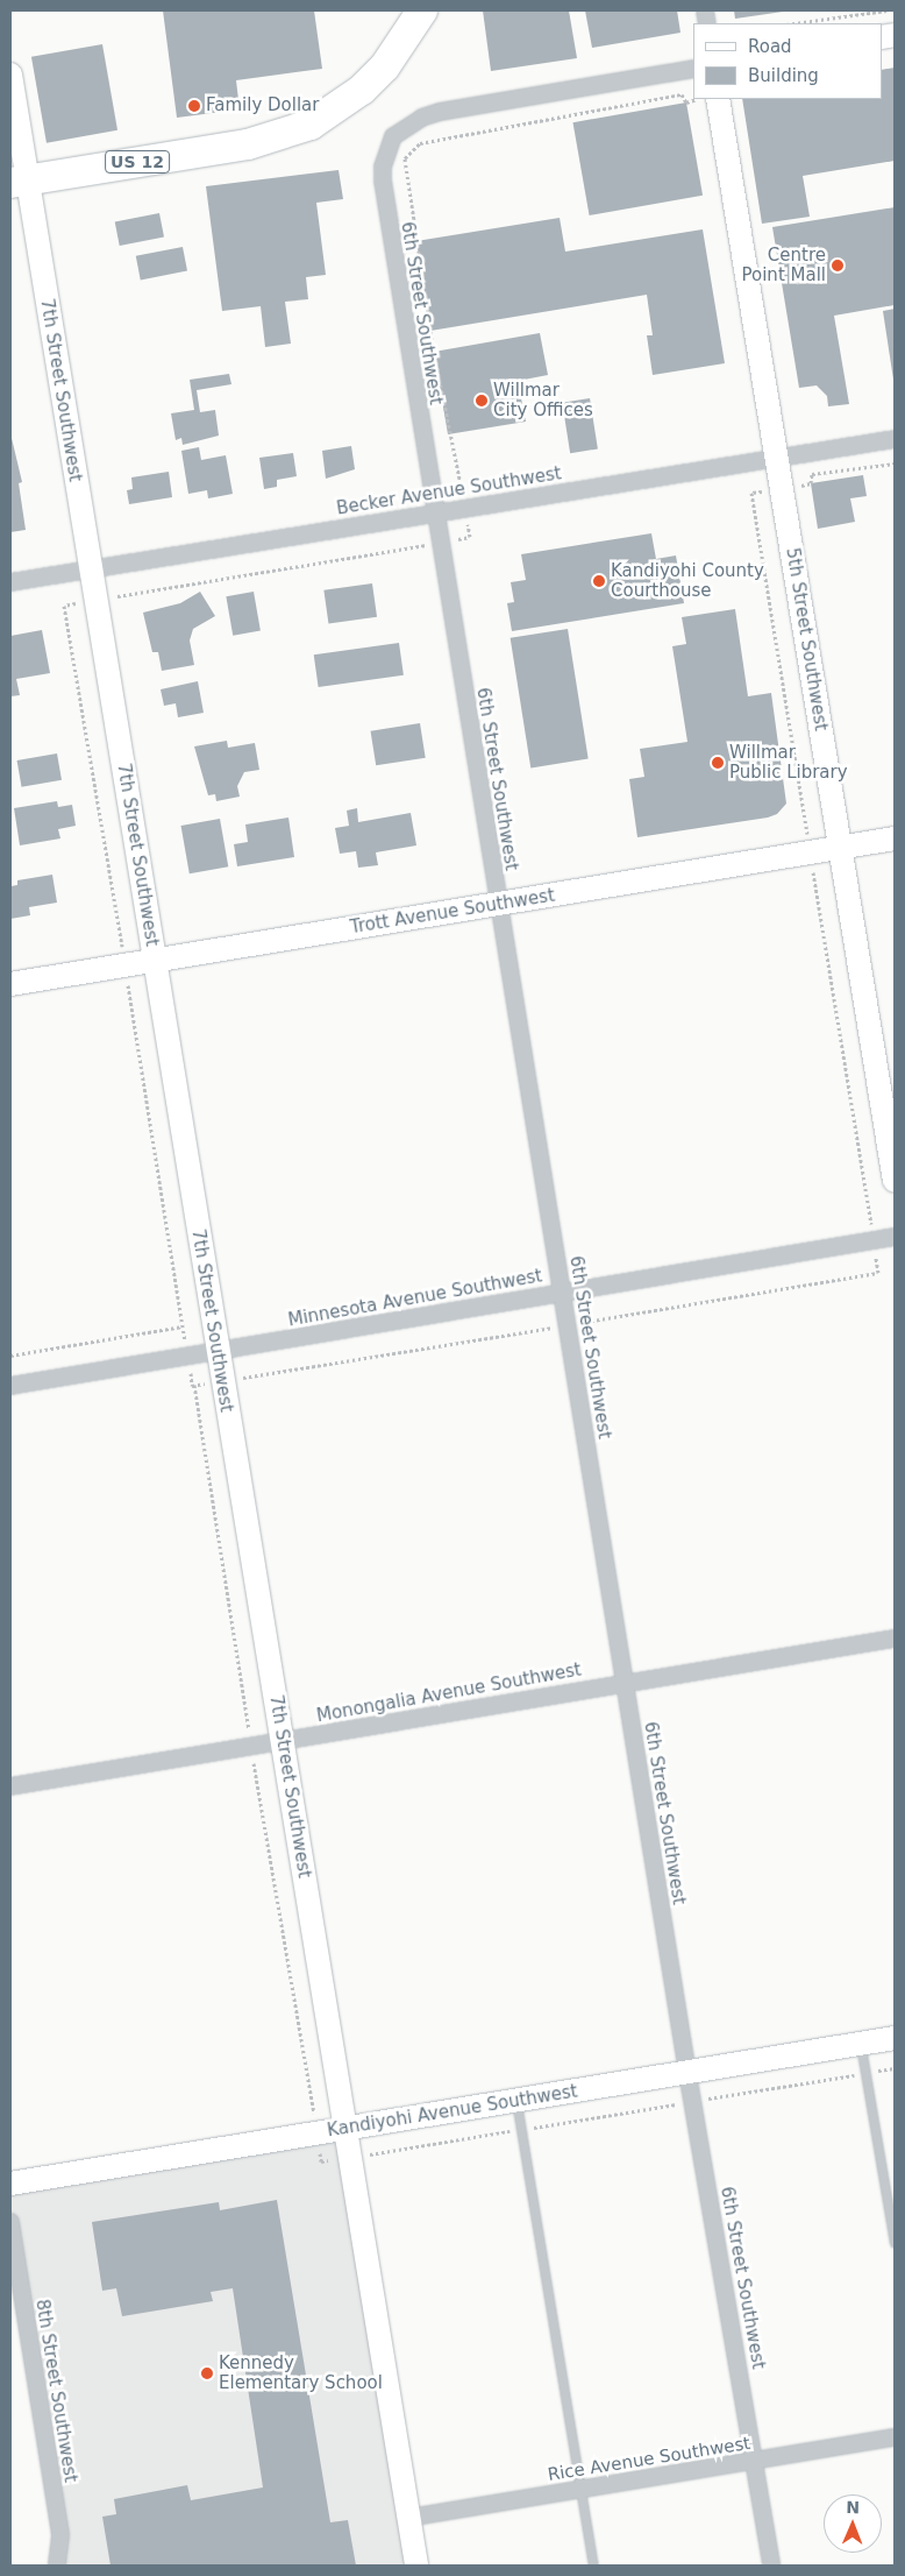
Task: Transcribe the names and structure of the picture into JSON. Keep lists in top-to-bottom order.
{
  "streets": {
    "highway": ["US 12"],
    "street": [
      "6th Street Southwest",
      "7th Street Southwest",
      "Becker Avenue Southwest",
      "5th Street Southwest",
      "Trott Avenue Southwest",
      "Minnesota Avenue Southwest",
      "Monongalia Avenue Southwest",
      "Kandiyohi Avenue Southwest",
      "8th Street Southwest",
      "Rice Avenue Southwest"
    ]
  },
  "crossings": [
    ["US 12", "7th Street Southwest"],
    ["6th Street Southwest", "Becker Avenue Southwest"],
    ["6th Street Southwest", "Trott Avenue Southwest"],
    ["6th Street Southwest", "Minnesota Avenue Southwest"],
    ["6th Street Southwest", "Monongalia Avenue Southwest"],
    ["6th Street Southwest", "Kandiyohi Avenue Southwest"],
    ["6th Street Southwest", "Rice Avenue Southwest"],
    ["7th Street Southwest", "Becker Avenue Southwest"],
    ["7th Street Southwest", "Trott Avenue Southwest"],
    ["7th Street Southwest", "Minnesota Avenue Southwest"],
    ["7th Street Southwest", "Monongalia Avenue Southwest"],
    ["7th Street Southwest", "Kandiyohi Avenue Southwest"],
    ["7th Street Southwest", "Rice Avenue Southwest"],
    ["Becker Avenue Southwest", "5th Street Southwest"],
    ["5th Street Southwest", "Trott Avenue Southwest"]
  ],
  "places": [
    "Family Dollar",
    "Centre Point Mall",
    "Willmar City Offices",
    "Kandiyohi County Courthouse",
    "Willmar Public Library",
    "Kennedy Elementary School"
  ],
  "legend": ["Road", "Building"],
  "north": "top"
}
